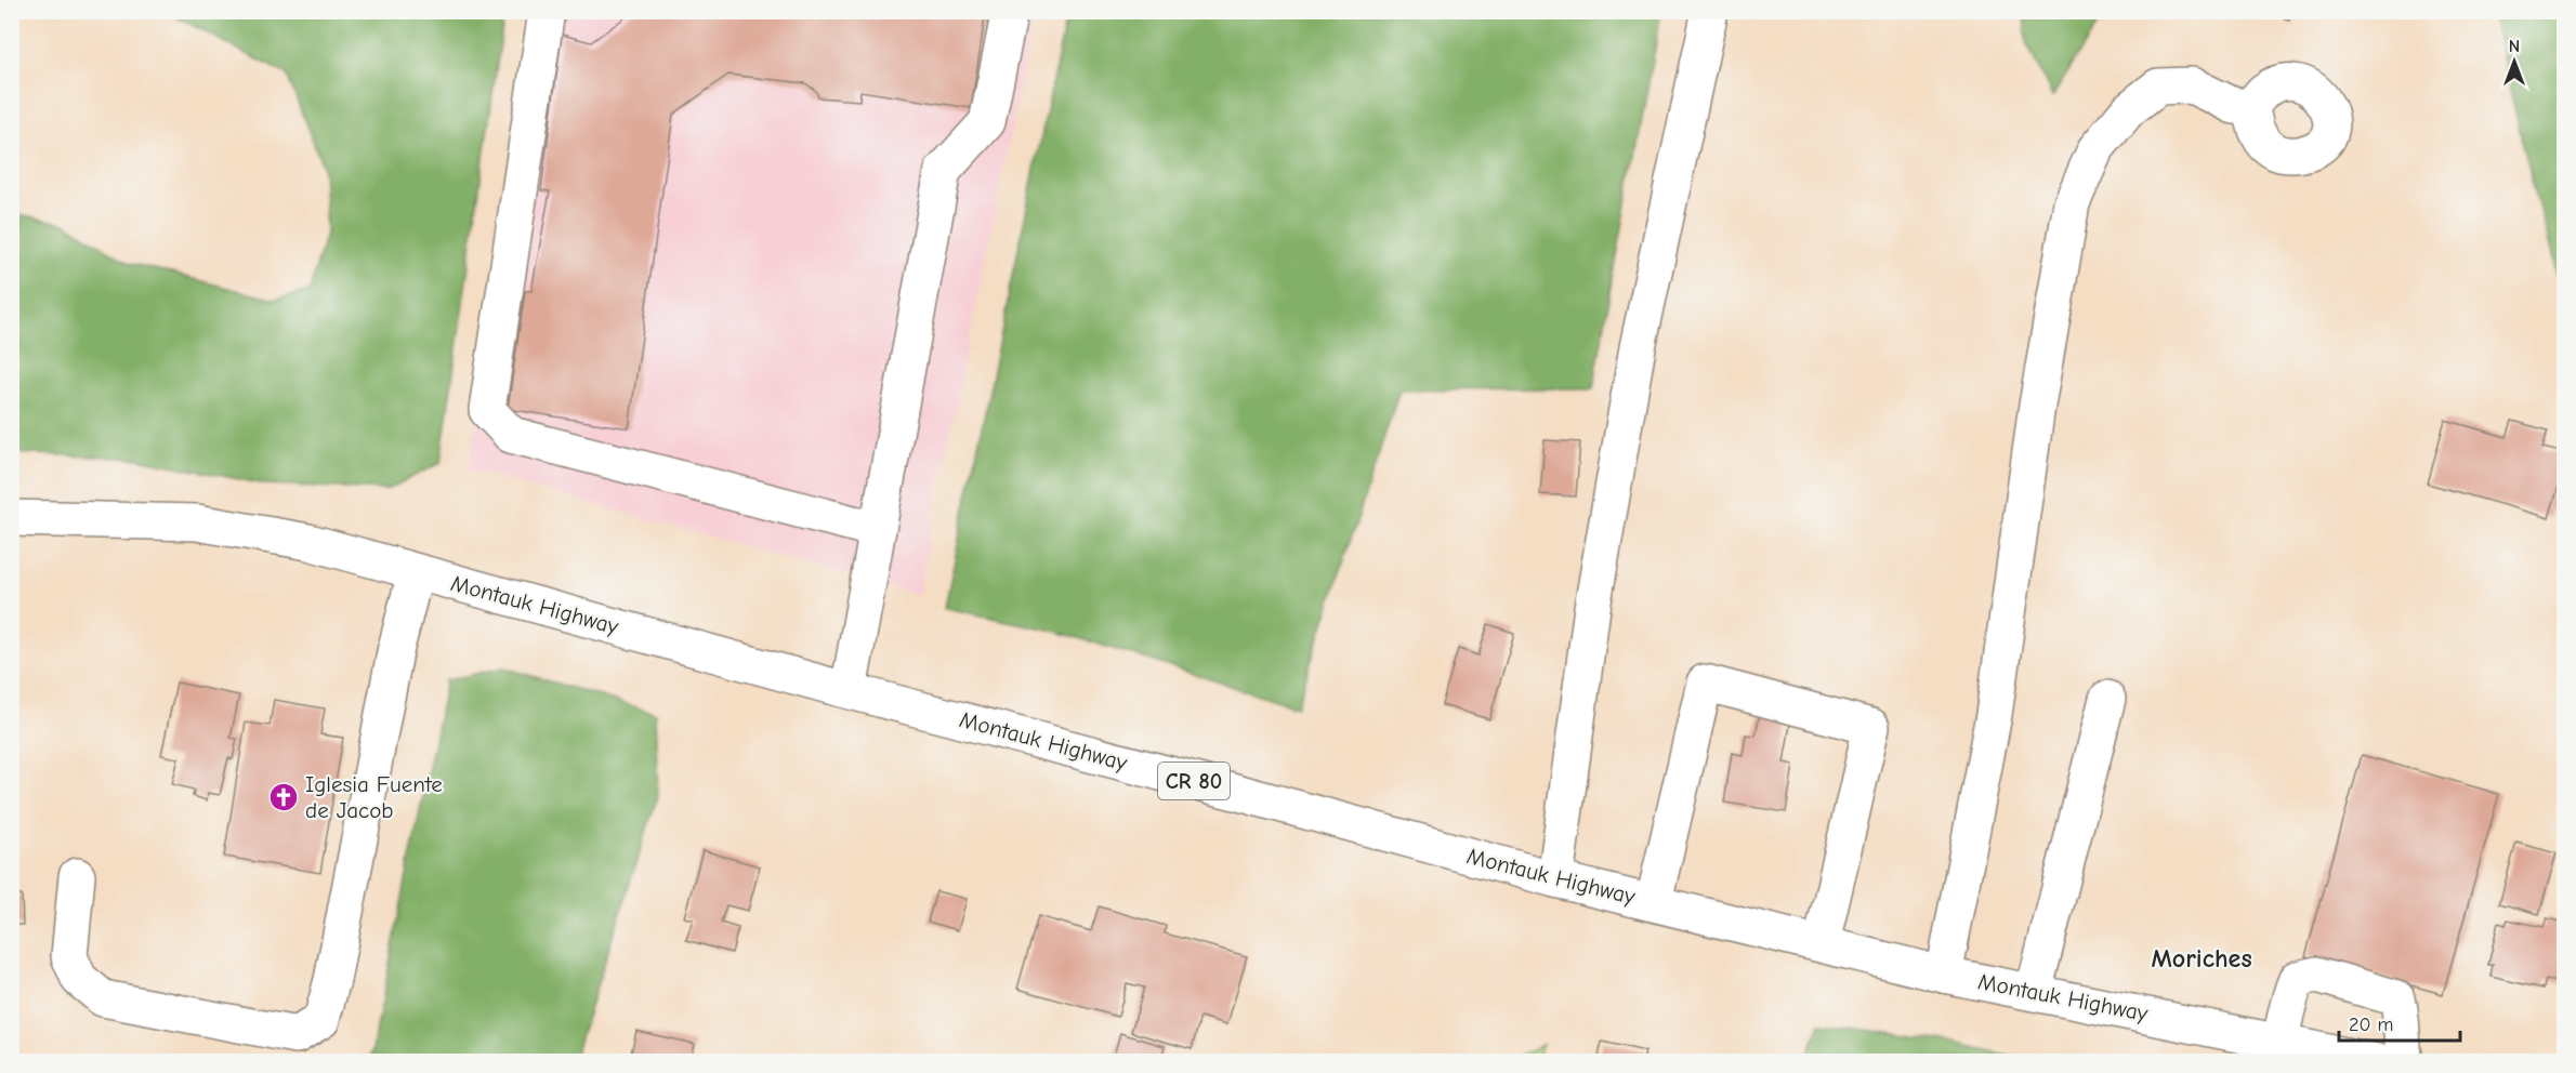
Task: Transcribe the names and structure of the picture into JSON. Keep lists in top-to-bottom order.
{
  "streets": {
    "main road": ["Montauk Highway", "CR 80"]
  },
  "districts": ["Moriches"],
  "places": {
    "church": ["Iglesia Fuente de Jacob"]
  },
  "scale_bar": "20 m",
  "north": "top"
}
